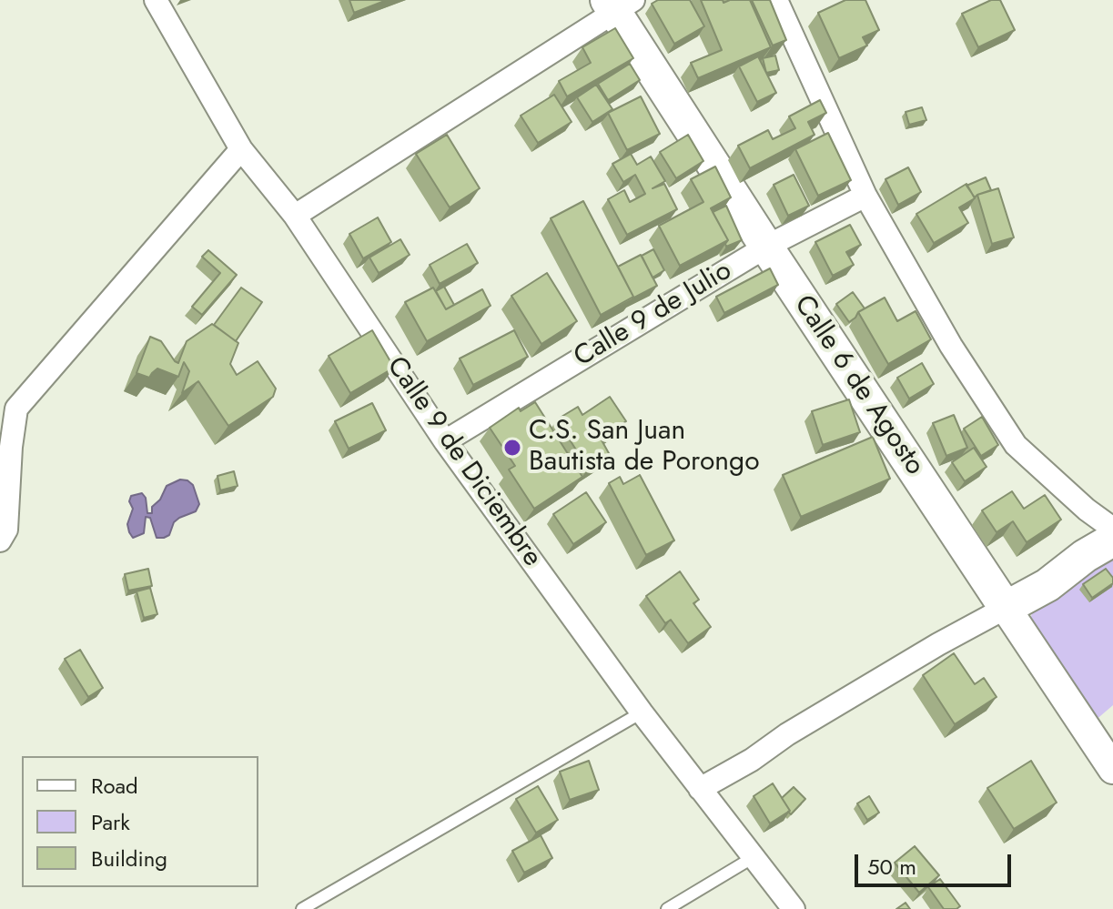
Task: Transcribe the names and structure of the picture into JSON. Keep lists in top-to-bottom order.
{
  "streets": {
    "main road": ["Calle 6 de Agosto"],
    "street": ["Calle 9 de Julio", "Calle 9 de Diciembre"]
  },
  "crossings": [
    ["Calle 9 de Julio", "Calle 6 de Agosto"],
    ["Calle 9 de Julio", "Calle 9 de Diciembre"]
  ],
  "places": ["C.S. San Juan Bautista de Porongo"],
  "legend": ["Road", "Park", "Building"],
  "scale_bar": "50 m"
}
